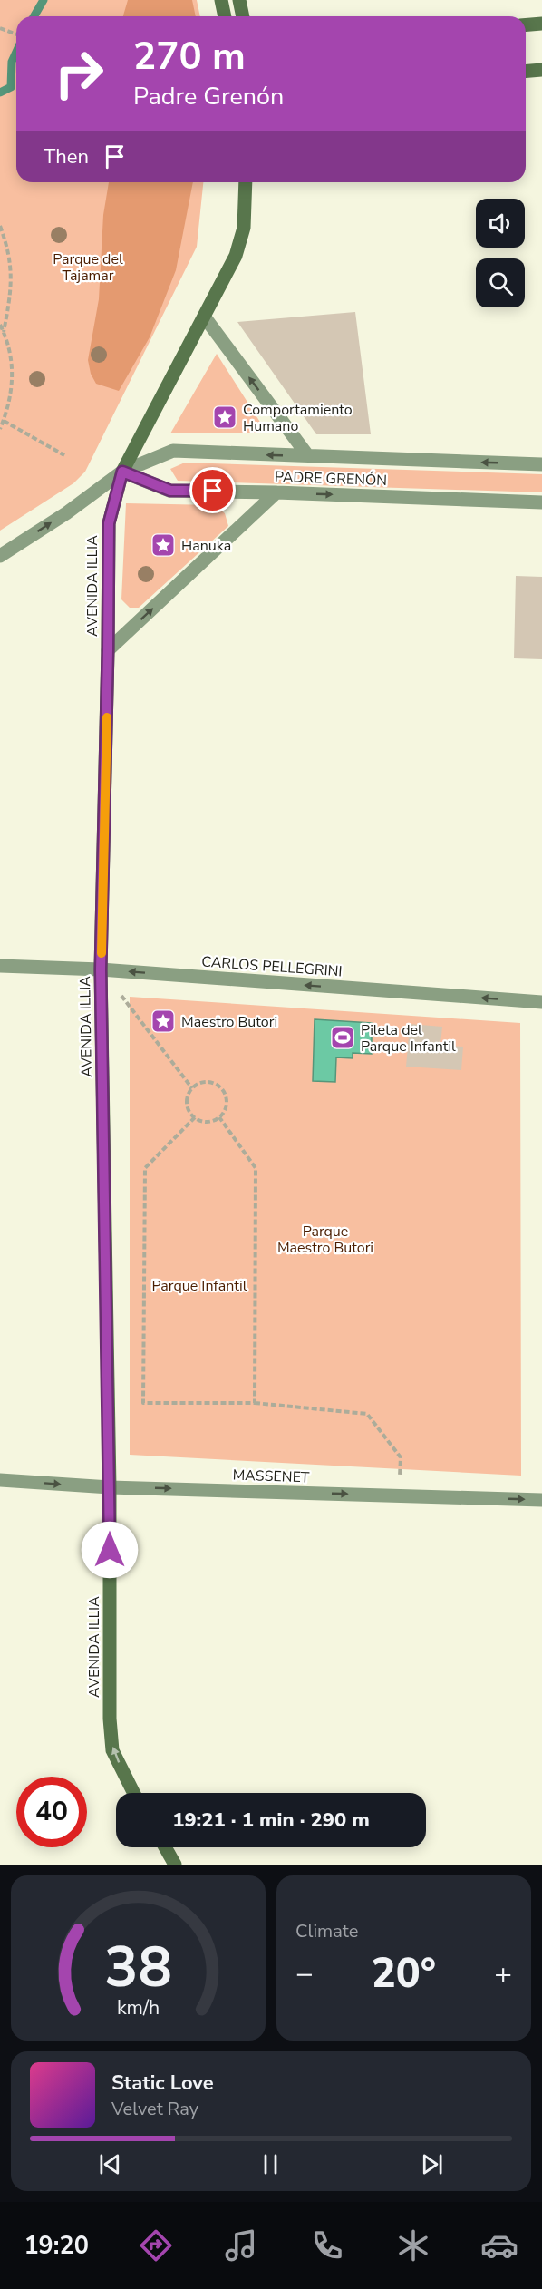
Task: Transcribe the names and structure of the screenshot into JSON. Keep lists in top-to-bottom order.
{
  "streets": {
    "street": [
      "PADRE GRENÓN",
      "AVENIDA ILLIA",
      "CARLOS PELLEGRINI",
      "MASSENET"
    ]
  },
  "crossings": [
    ["PADRE GRENÓN", "AVENIDA ILLIA"],
    ["AVENIDA ILLIA", "CARLOS PELLEGRINI"],
    ["AVENIDA ILLIA", "MASSENET"]
  ],
  "one_way": ["CARLOS PELLEGRINI", "MASSENET"],
  "parks": ["Parque del Tajamar", "Parque Maestro Butori", "Parque Infantil"],
  "places": {
    "place": ["Comportamiento Humano", "Hanuka", "Maestro Butori"],
    "sports": ["Pileta del Parque Infantil"]
  },
  "page": {
    "turn": ["270 m", "Padre Grenón"],
    "then": "Then",
    "limit": "40",
    "trip": "19:21 · 1 min · 290 m",
    "tile": "Climate",
    "heat": ["−", "20°", "+"],
    "song": ["Static Love", "Velvet Ray"],
    "tabs": "19:20",
    "gauge": ["38", "km/h"]
  }
}
